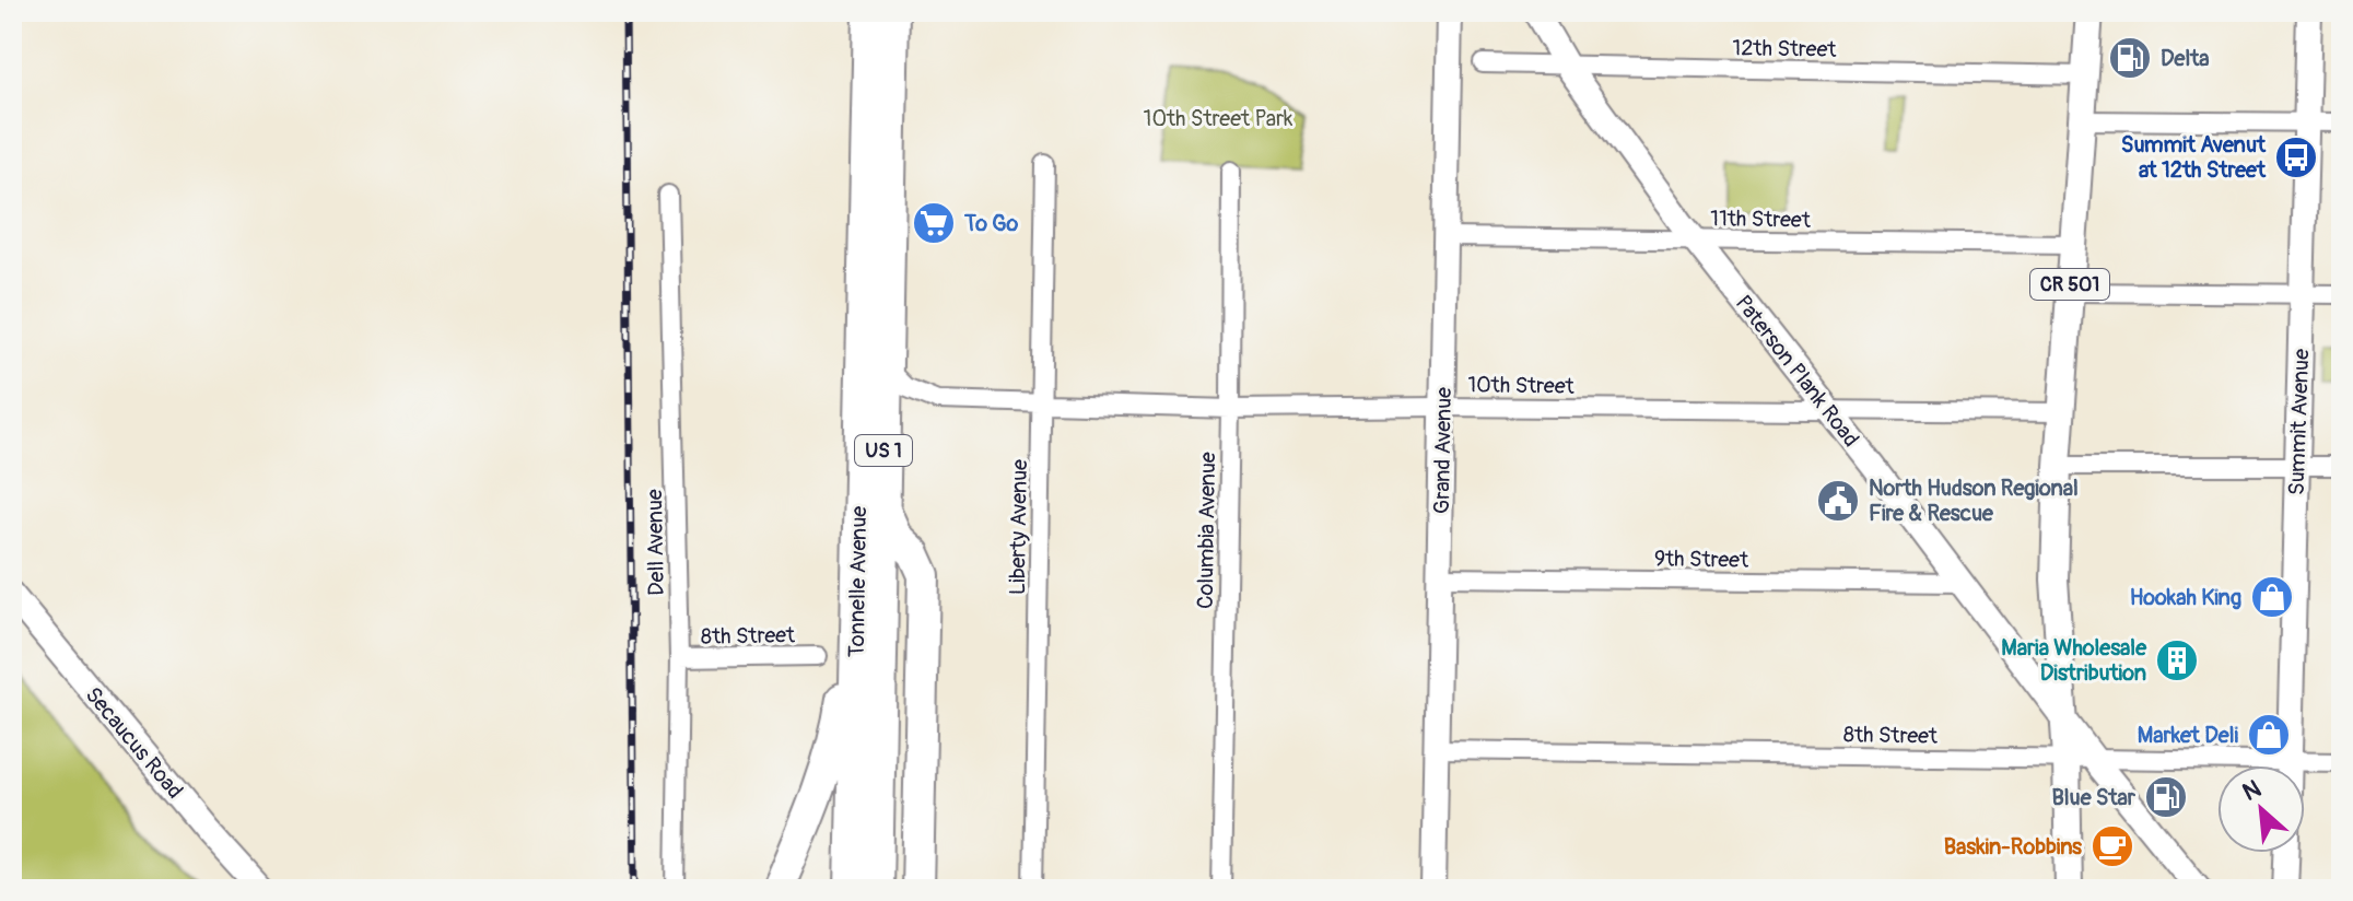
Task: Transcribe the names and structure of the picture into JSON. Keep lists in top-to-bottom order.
{
  "streets": {
    "highway": ["US 1", "Tonnelle Avenue"],
    "main road": ["CR 501"],
    "street": [
      "12th Street",
      "11th Street",
      "Paterson Plank Road",
      "10th Street",
      "Summit Avenue",
      "Grand Avenue",
      "Liberty Avenue",
      "Columbia Avenue",
      "Dell Avenue",
      "9th Street",
      "8th Street",
      "Secaucus Road"
    ]
  },
  "crossings": [
    ["12th Street", "CR 501"],
    ["12th Street", "Paterson Plank Road"],
    ["11th Street", "CR 501"],
    ["11th Street", "Paterson Plank Road"],
    ["11th Street", "Grand Avenue"],
    ["CR 501", "Paterson Plank Road"],
    ["CR 501", "10th Street"],
    ["CR 501", "8th Street"],
    ["Paterson Plank Road", "10th Street"],
    ["Paterson Plank Road", "9th Street"],
    ["Paterson Plank Road", "8th Street"],
    ["10th Street", "Grand Avenue"],
    ["10th Street", "Liberty Avenue"],
    ["10th Street", "Columbia Avenue"],
    ["10th Street", "Tonnelle Avenue"],
    ["Summit Avenue", "8th Street"],
    ["Grand Avenue", "9th Street"],
    ["Grand Avenue", "8th Street"],
    ["Dell Avenue", "8th Street"]
  ],
  "parks": ["10th Street Park"],
  "places": {
    "fuel station": ["Delta", "Blue Star"],
    "bus stop": ["Summit Avenut at 12th Street"],
    "supermarket": ["To Go"],
    "public building": ["North Hudson Regional Fire & Rescue"],
    "shop": ["Hookah King", "Market Deli"],
    "building": ["Maria Wholesale Distribution"],
    "cafe": ["Baskin-Robbins"]
  },
  "north": "top left"
}
